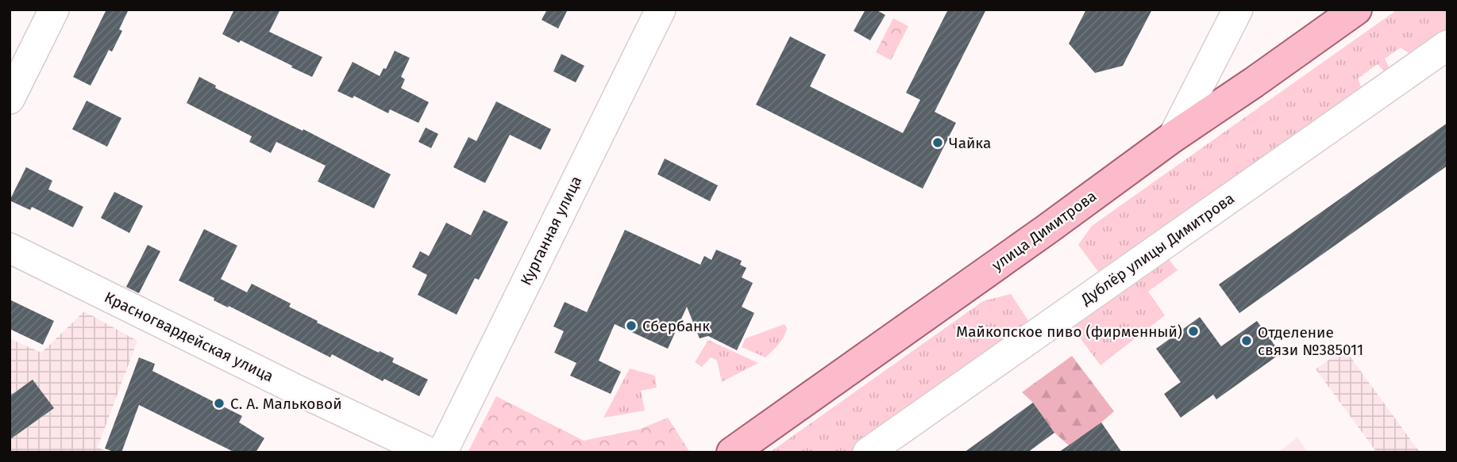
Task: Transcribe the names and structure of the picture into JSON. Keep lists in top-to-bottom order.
{
  "streets": {
    "main road": ["улица Димитрова"],
    "street": ["Курганная улица", "Дублёр улицы Димитрова", "Красногвардейская улица"]
  },
  "places": [
    "Чайка",
    "Сбербанк",
    "Майкопское пиво (фирменный)",
    "Отделение связи №385011",
    "С. А. Мальковой"
  ]
}
